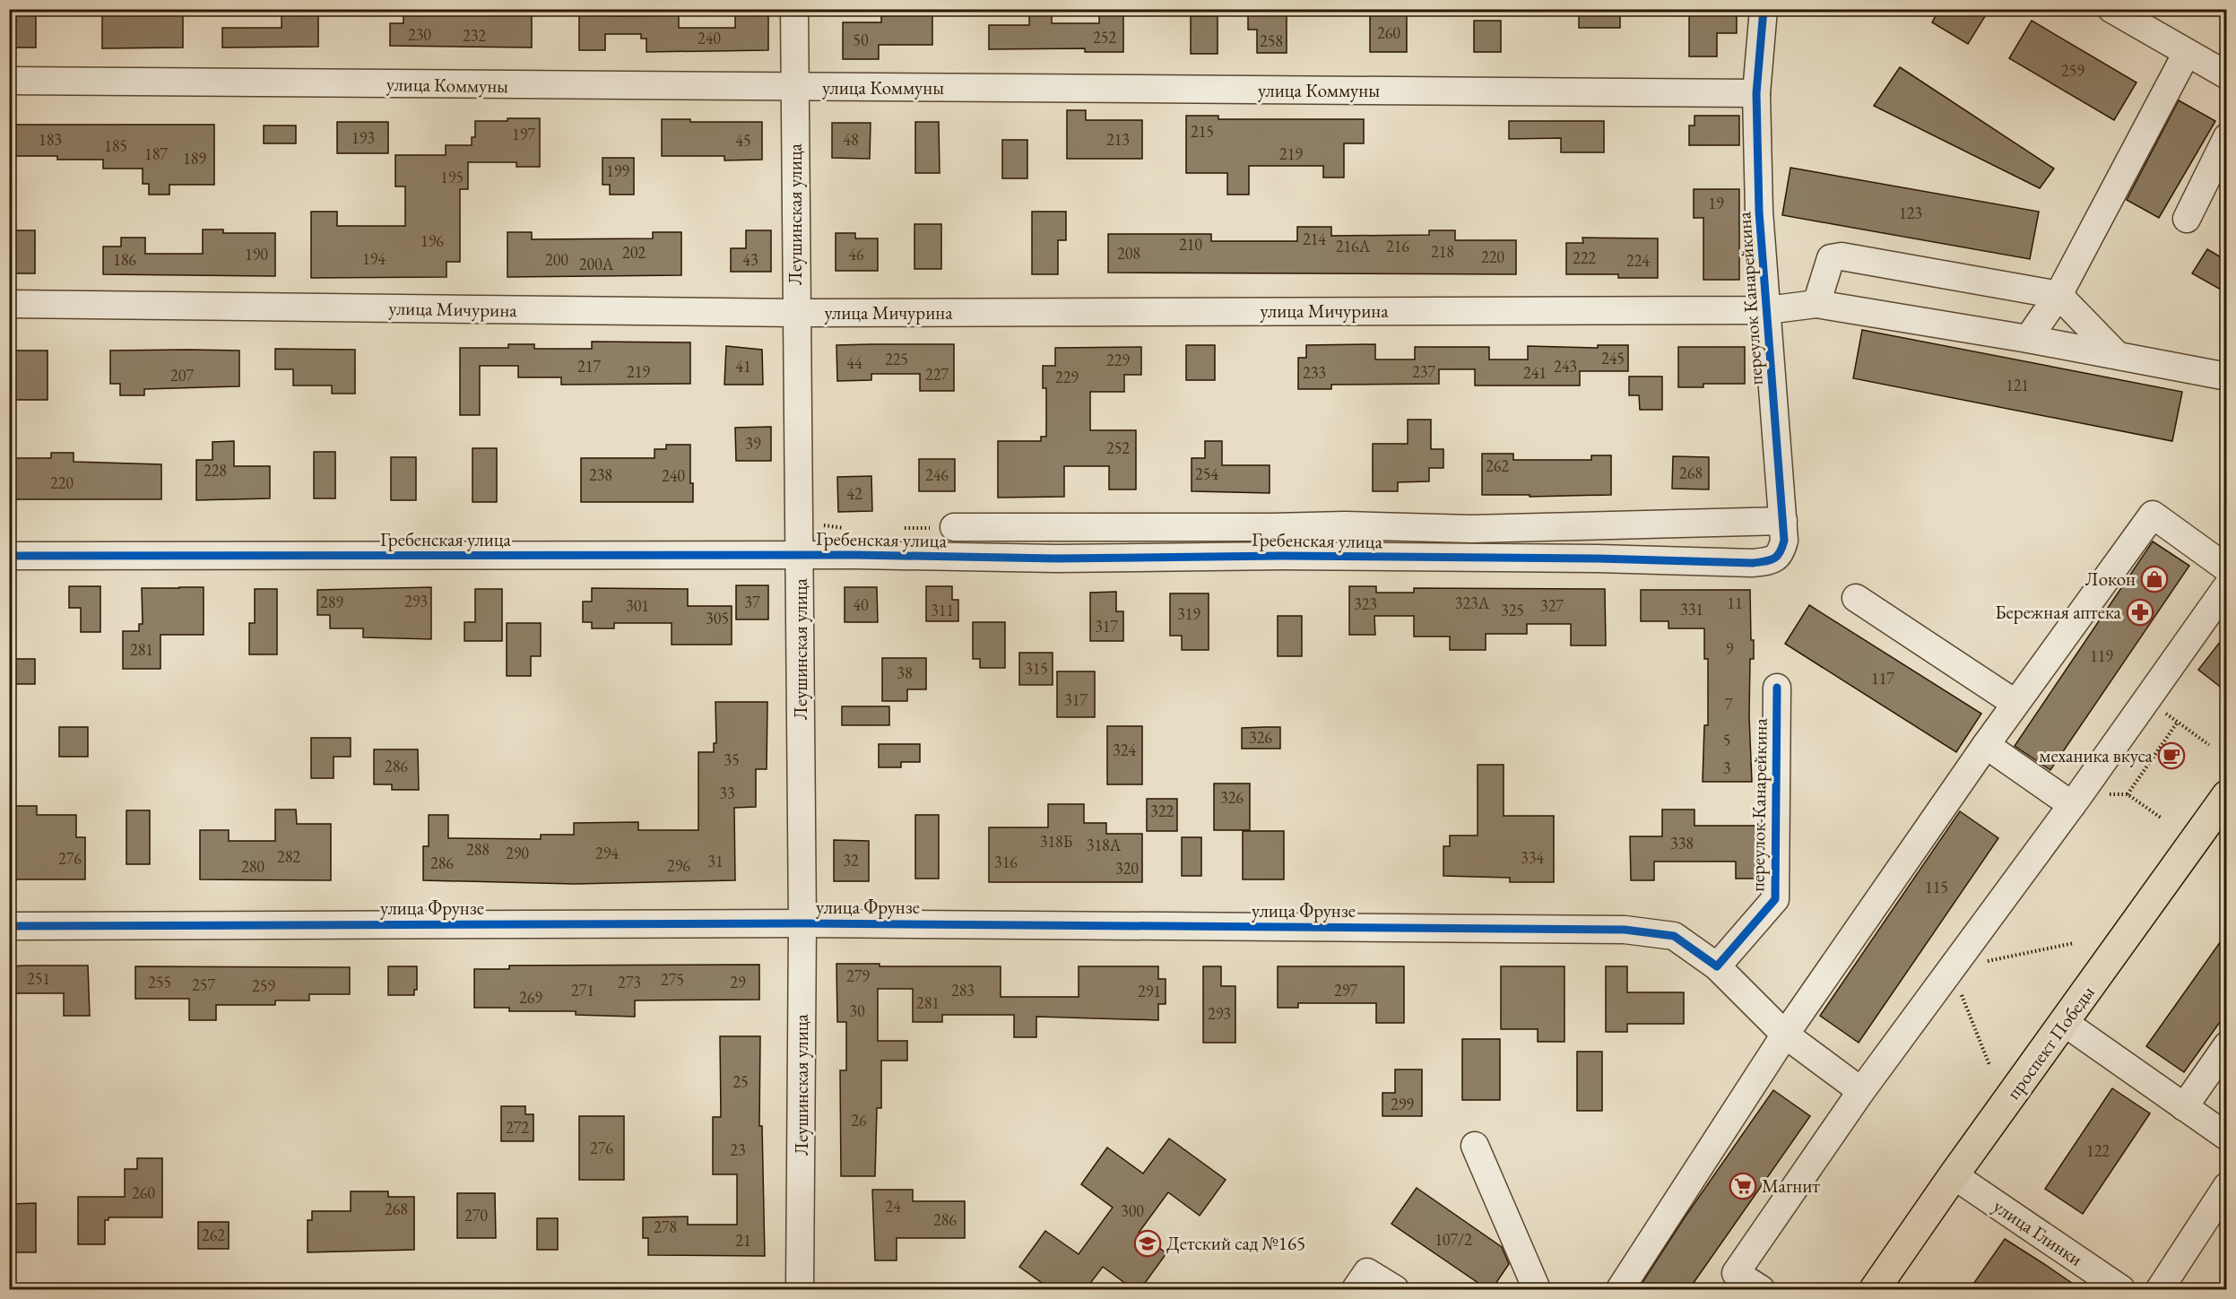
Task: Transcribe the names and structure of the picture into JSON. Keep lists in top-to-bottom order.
{
  "streets": {
    "main road": ["проспект Победы"],
    "street": [
      "улица Коммуны",
      "Леушинская улица",
      "переулок Канарейкина",
      "улица Мичурина",
      "Гребенская улица",
      "улица Фрунзе",
      "улица Глинки"
    ]
  },
  "crossings": [
    ["улица Коммуны", "Леушинская улица"],
    ["улица Коммуны", "переулок Канарейкина"],
    ["Леушинская улица", "улица Мичурина"],
    ["Леушинская улица", "Гребенская улица"],
    ["Леушинская улица", "улица Фрунзе"],
    ["переулок Канарейкина", "улица Мичурина"],
    ["переулок Канарейкина", "Гребенская улица"],
    ["переулок Канарейкина", "улица Фрунзе"],
    ["проспект Победы", "улица Глинки"]
  ],
  "places": {
    "shop": ["Локон"],
    "pharmacy": ["Бережная аптека"],
    "cafe": ["механика вкуса"],
    "supermarket": ["Магнит"],
    "school or university": ["Детский сад №165"]
  },
  "house_numbers": [
    "260",
    "230",
    "232",
    "252",
    "240",
    "50",
    "258",
    "259",
    "215",
    "197",
    "193",
    "183",
    "48",
    "213",
    "45",
    "185",
    "187",
    "219",
    "189",
    "199",
    "195",
    "19",
    "123",
    "214",
    "196",
    "210",
    "216А",
    "216",
    "218",
    "202",
    "208",
    "190",
    "46",
    "220",
    "222",
    "194",
    "186",
    "200",
    "43",
    "224",
    "200А",
    "245",
    "225",
    "229",
    "44",
    "217",
    "41",
    "243",
    "219",
    "237",
    "233",
    "241",
    "227",
    "207",
    "229",
    "121",
    "39",
    "252",
    "262",
    "228",
    "268",
    "254",
    "238",
    "246",
    "240",
    "220",
    "42",
    "293",
    "289",
    "37",
    "323А",
    "11",
    "323",
    "40",
    "301",
    "327",
    "331",
    "311",
    "325",
    "319",
    "305",
    "317",
    "9",
    "281",
    "119",
    "315",
    "38",
    "117",
    "317",
    "7",
    "326",
    "5",
    "324",
    "35",
    "286",
    "3",
    "33",
    "326",
    "322",
    "318Б",
    "338",
    "318А",
    "288",
    "290",
    "294",
    "282",
    "334",
    "276",
    "32",
    "31",
    "316",
    "286",
    "296",
    "280",
    "320",
    "115",
    "279",
    "251",
    "275",
    "255",
    "273",
    "29",
    "257",
    "259",
    "271",
    "283",
    "297",
    "291",
    "269",
    "281",
    "30",
    "293",
    "25",
    "299",
    "26",
    "272",
    "276",
    "23",
    "122",
    "260",
    "24",
    "268",
    "300",
    "270",
    "286",
    "278",
    "262",
    "107/2",
    "21"
  ]
}
